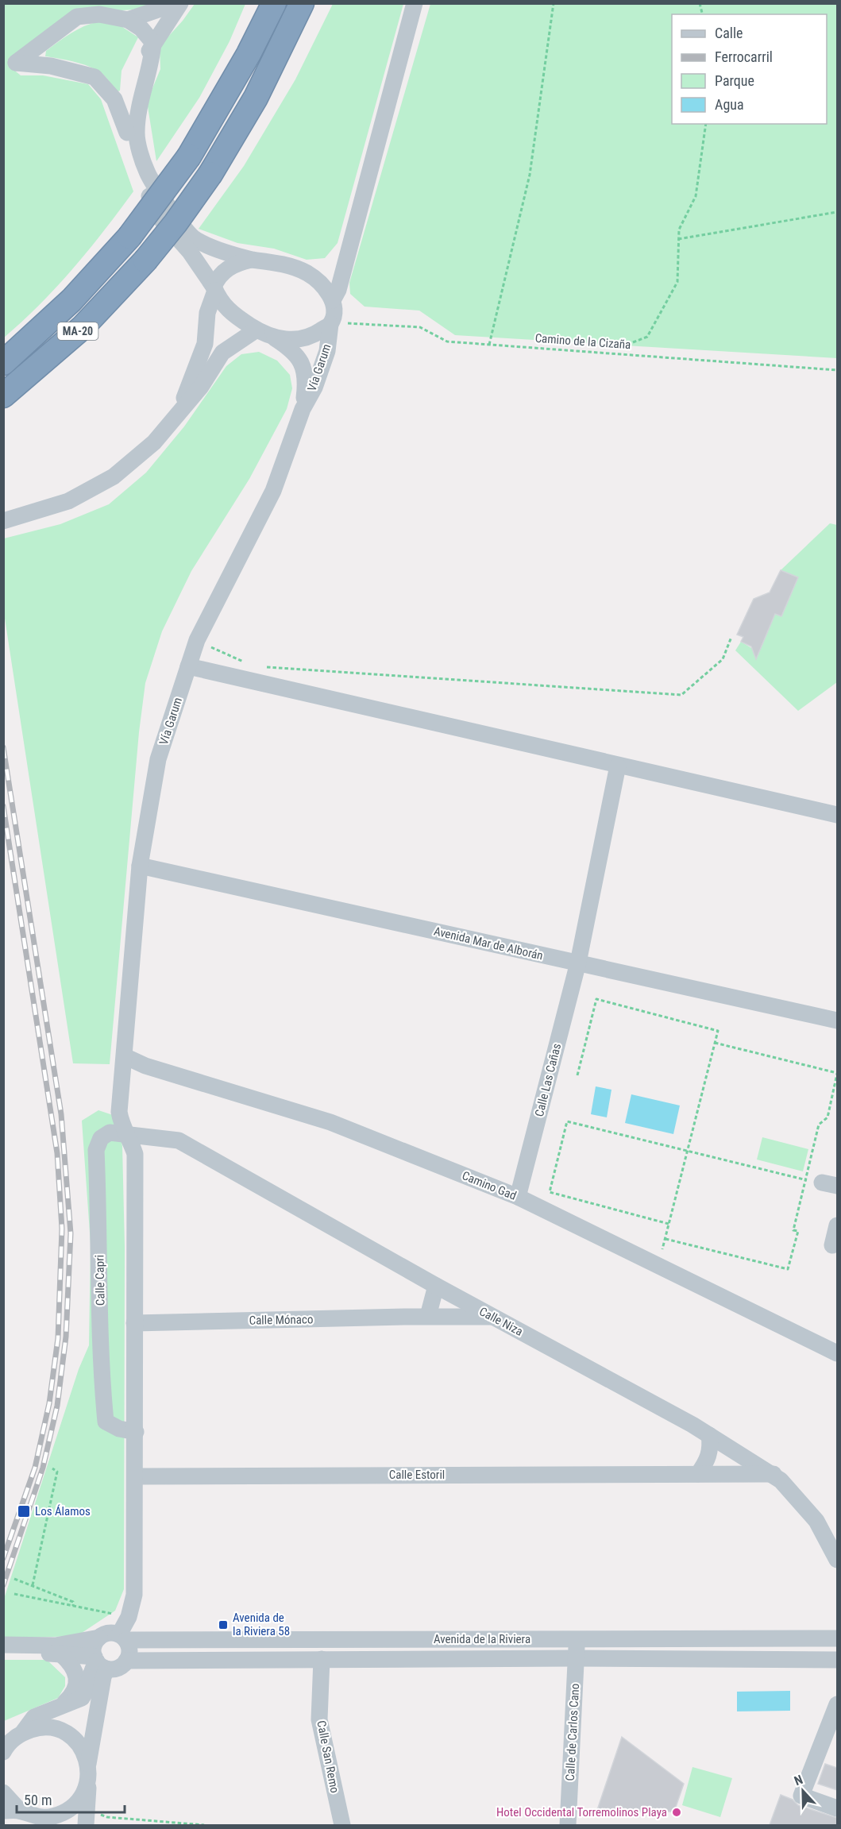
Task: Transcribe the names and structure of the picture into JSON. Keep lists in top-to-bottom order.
{
  "streets": {
    "highway": ["MA-20"],
    "street": [
      "Vía Garum",
      "Avenida Mar de Alborán",
      "Calle Las Cañas",
      "Camino Gad",
      "Calle Capri",
      "Calle Mónaco",
      "Calle Niza",
      "Calle Estoril",
      "Avenida de la Riviera",
      "Calle de Carlos Cano",
      "Calle San Remo"
    ],
    "path": ["Camino de la Cizaña"]
  },
  "crossings": [
    ["Camino de la Cizaña", "Vía Garum"],
    ["Vía Garum", "Avenida Mar de Alborán"],
    ["Vía Garum", "Camino Gad"],
    ["Avenida Mar de Alborán", "Calle Las Cañas"],
    ["Calle Las Cañas", "Camino Gad"],
    ["Calle Capri", "Calle Niza"],
    ["Calle Mónaco", "Calle Niza"],
    ["Calle Niza", "Calle Estoril"],
    ["Avenida de la Riviera", "Calle de Carlos Cano"],
    ["Avenida de la Riviera", "Calle San Remo"]
  ],
  "places": {
    "transit": ["Los Álamos", "Avenida de la Riviera 58"],
    "other": ["Hotel Occidental Torremolinos Playa"]
  },
  "legend": [
    "Calle",
    "Ferrocarril",
    "Parque",
    "Agua"
  ],
  "scale_bar": "50 m",
  "north": "top"
}
